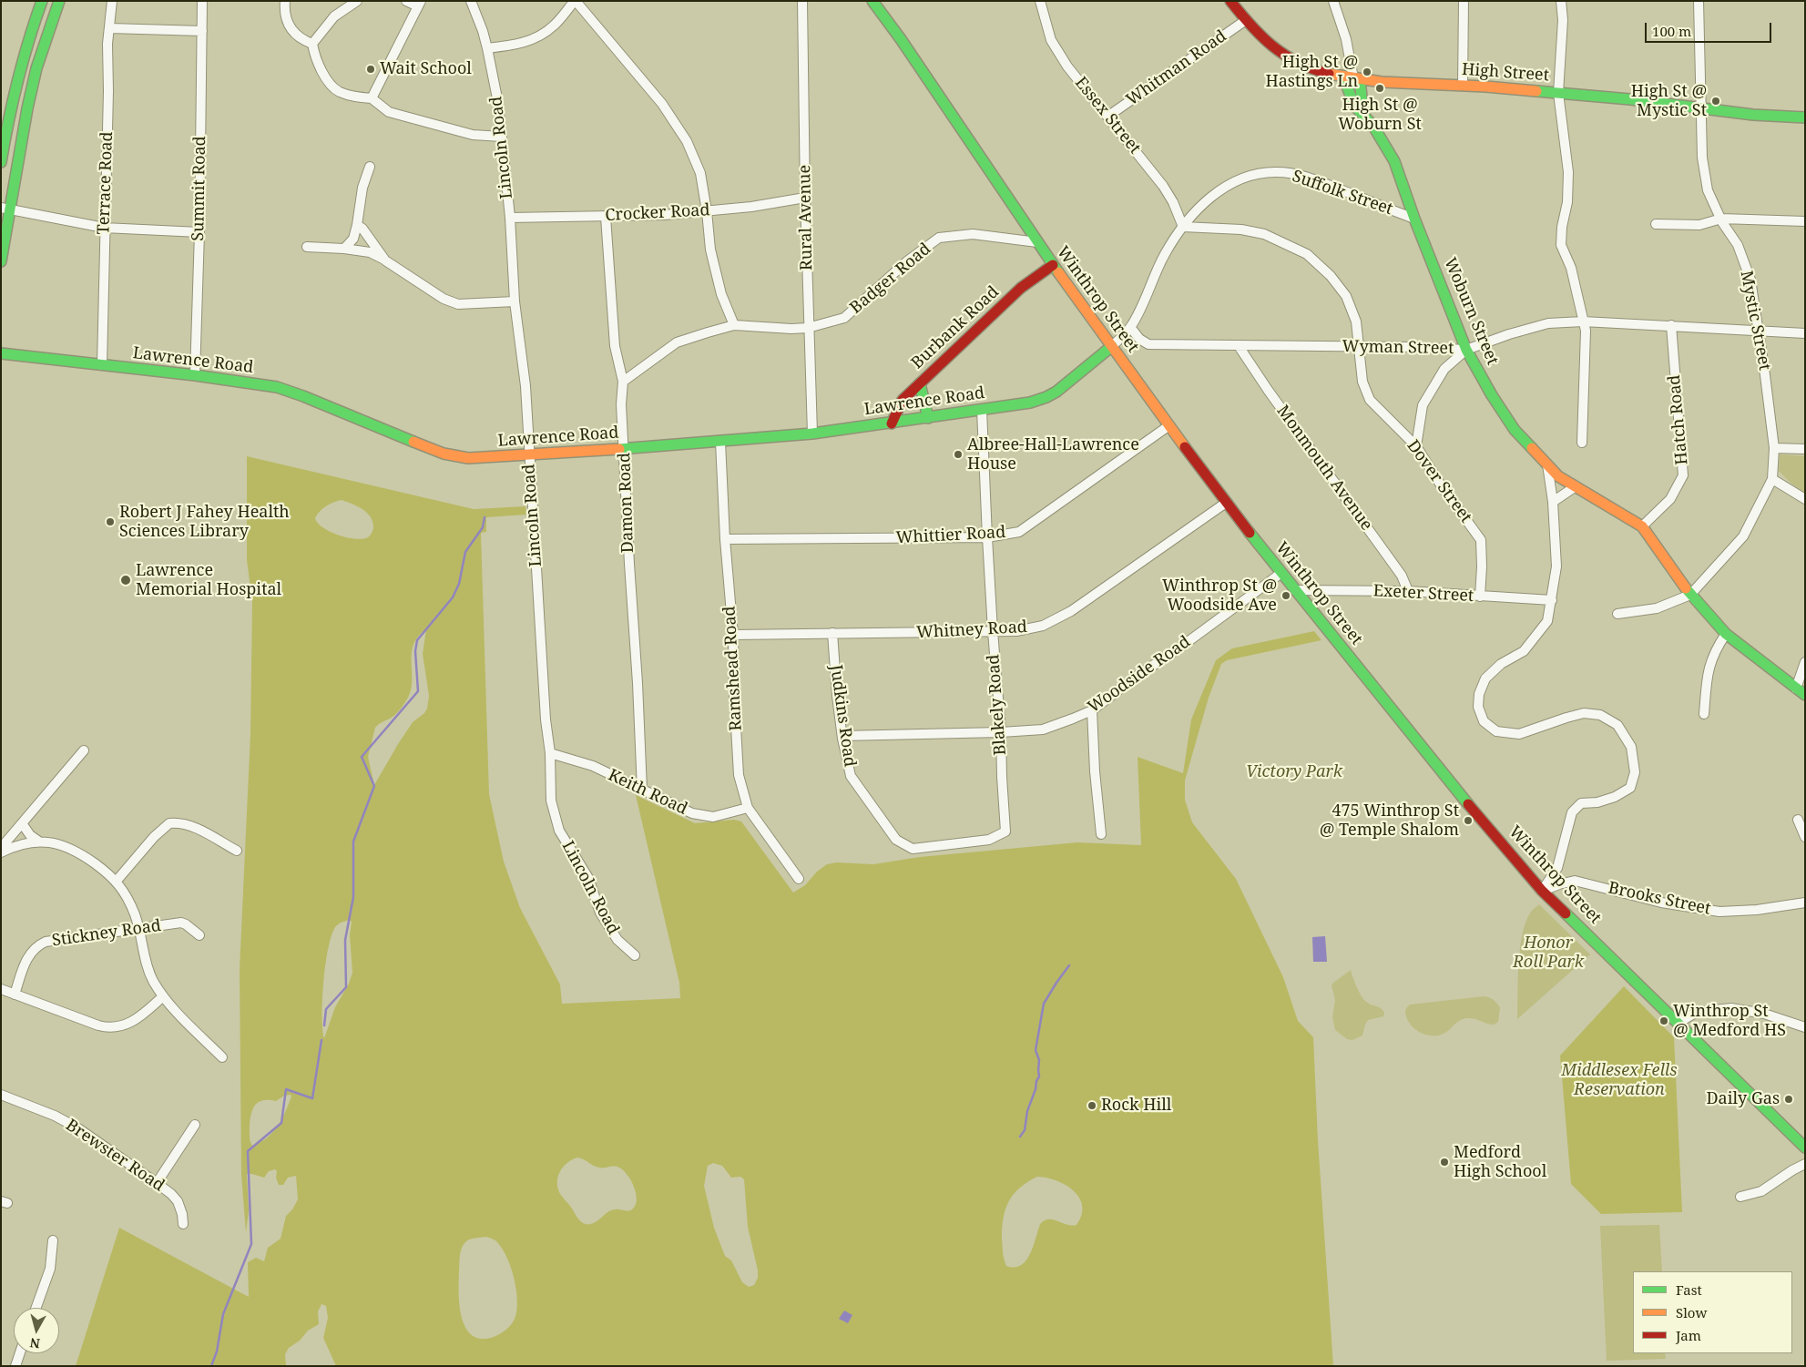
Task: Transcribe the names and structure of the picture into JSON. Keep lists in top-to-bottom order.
{
  "streets": {
    "street": [
      "Whitman Road",
      "High Street",
      "Essex Street",
      "Lincoln Road",
      "Terrace Road",
      "Summit Road",
      "Suffolk Street",
      "Crocker Road",
      "Rural Avenue",
      "Badger Road",
      "Winthrop Street",
      "Woburn Street",
      "Mystic Street",
      "Burbank Road",
      "Wyman Street",
      "Lawrence Road",
      "Hatch Road",
      "Monmouth Avenue",
      "Dover Street",
      "Damon Road",
      "Whittier Road",
      "Exeter Street",
      "Whitney Road",
      "Ramshead Road",
      "Woodside Road",
      "Blakely Road",
      "Judkins Road",
      "Keith Road",
      "Brooks Street",
      "Stickney Road",
      "Brewster Road"
    ]
  },
  "crossings": [
    ["Whitman Road", "High Street"],
    ["Whitman Road", "Essex Street"],
    ["High Street", "Woburn Street"],
    ["High Street", "Mystic Street"],
    ["Essex Street", "Suffolk Street"],
    ["Essex Street", "Dover Street"],
    ["Lincoln Road", "Crocker Road"],
    ["Lincoln Road", "Lawrence Road"],
    ["Lincoln Road", "Keith Road"],
    ["Terrace Road", "Lawrence Road"],
    ["Summit Road", "Lawrence Road"],
    ["Suffolk Street", "Winthrop Street"],
    ["Suffolk Street", "Woburn Street"],
    ["Suffolk Street", "Wyman Street"],
    ["Suffolk Street", "Lawrence Road"],
    ["Suffolk Street", "Dover Street"],
    ["Crocker Road", "Rural Avenue"],
    ["Crocker Road", "Damon Road"],
    ["Rural Avenue", "Badger Road"],
    ["Rural Avenue", "Lawrence Road"],
    ["Badger Road", "Winthrop Street"],
    ["Badger Road", "Damon Road"],
    ["Winthrop Street", "Burbank Road"],
    ["Winthrop Street", "Lawrence Road"],
    ["Winthrop Street", "Whittier Road"],
    ["Winthrop Street", "Exeter Street"],
    ["Winthrop Street", "Whitney Road"],
    ["Winthrop Street", "Woodside Road"],
    ["Winthrop Street", "Brooks Street"],
    ["Woburn Street", "Mystic Street"],
    ["Woburn Street", "Wyman Street"],
    ["Woburn Street", "Hatch Road"],
    ["Mystic Street", "Wyman Street"],
    ["Burbank Road", "Lawrence Road"],
    ["Wyman Street", "Hatch Road"],
    ["Wyman Street", "Monmouth Avenue"],
    ["Wyman Street", "Dover Street"],
    ["Lawrence Road", "Damon Road"],
    ["Lawrence Road", "Ramshead Road"],
    ["Lawrence Road", "Blakely Road"],
    ["Monmouth Avenue", "Exeter Street"],
    ["Dover Street", "Exeter Street"],
    ["Damon Road", "Keith Road"],
    ["Whittier Road", "Ramshead Road"],
    ["Whittier Road", "Blakely Road"],
    ["Whitney Road", "Ramshead Road"],
    ["Whitney Road", "Blakely Road"],
    ["Whitney Road", "Judkins Road"],
    ["Ramshead Road", "Keith Road"],
    ["Woodside Road", "Blakely Road"],
    ["Woodside Road", "Judkins Road"],
    ["Blakely Road", "Judkins Road"]
  ],
  "parks": ["Victory Park", "Honor Roll Park", "Middlesex Fells Reservation"],
  "places": [
    "Wait School",
    "High St @ Hastings Ln",
    "High St @ Woburn St",
    "High St @ Mystic St",
    "Albree-Hall-Lawrence House",
    "Robert J Fahey Health Sciences Library",
    "Lawrence Memorial Hospital",
    "Winthrop St @ Woodside Ave",
    "475 Winthrop St @ Temple Shalom",
    "Winthrop St @ Medford HS",
    "Daily Gas",
    "Rock Hill",
    "Medford High School"
  ],
  "legend": ["Fast", "Slow", "Jam"],
  "scale_bar": "100 m",
  "north": "bottom"
}
